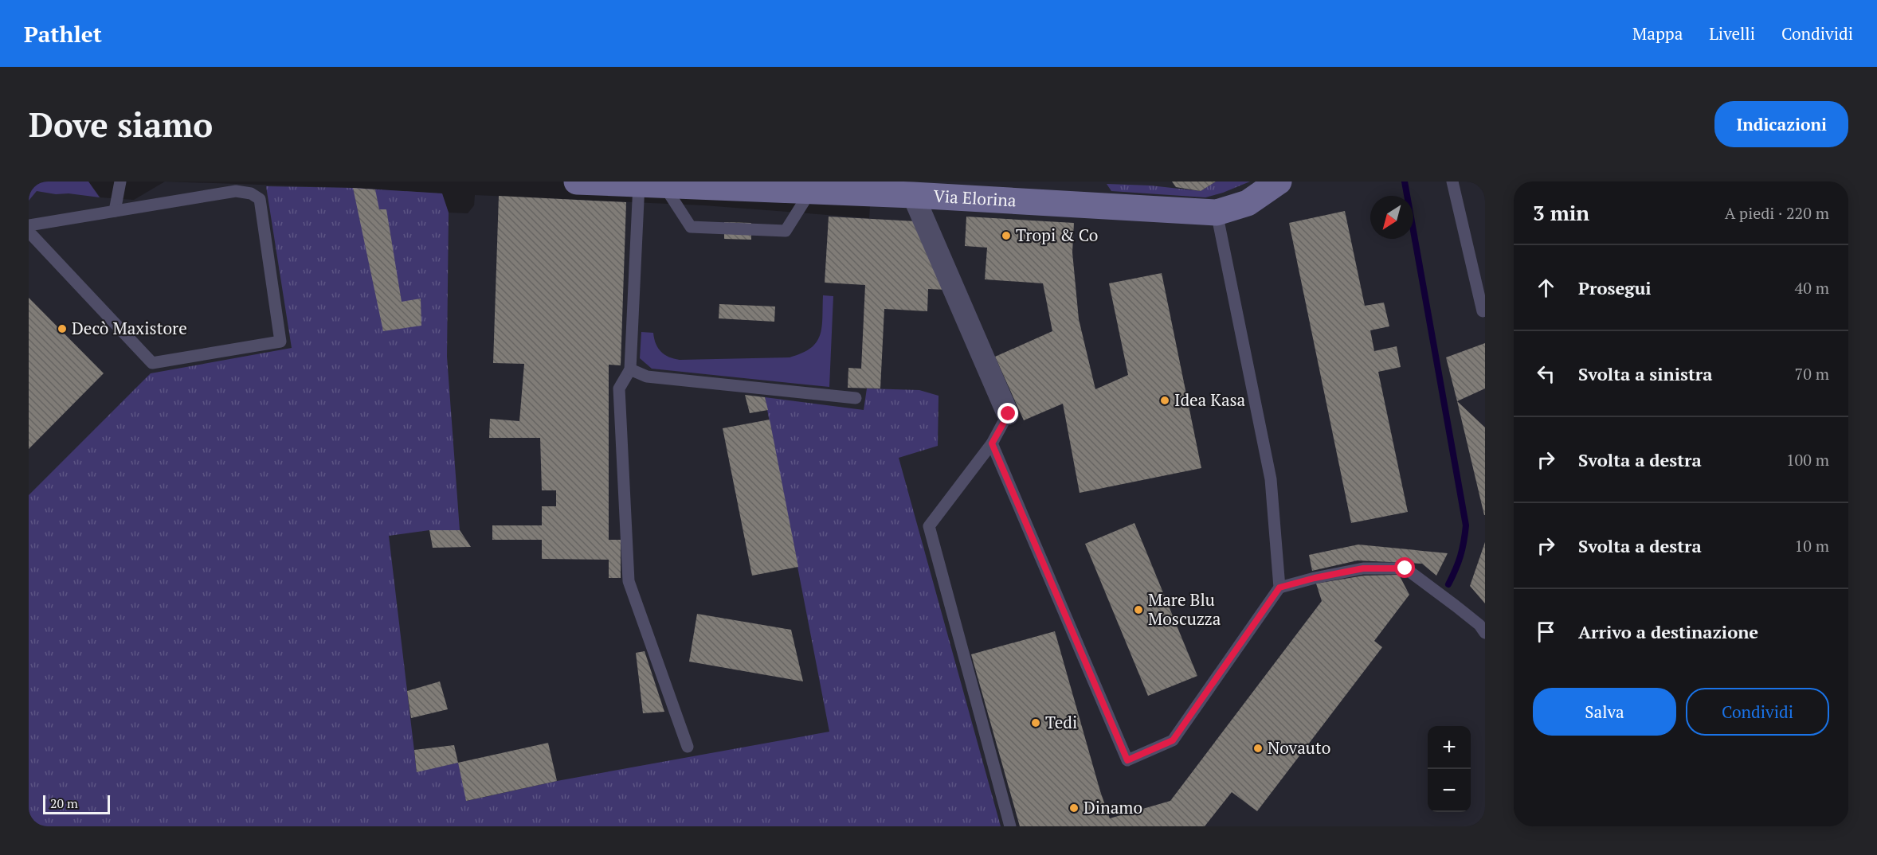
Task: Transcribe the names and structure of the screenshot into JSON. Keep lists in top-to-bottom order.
{
  "streets": {
    "main road": ["Via Elorina"]
  },
  "places": [
    "Tropi & Co",
    "Decò Maxistore",
    "Idea Kasa",
    "Mare Blu Moscuzza",
    "Tedi",
    "Novauto",
    "Dinamo"
  ],
  "scale_bar": "20 m",
  "north": "bottom left",
  "page": {
    "header": "Pathlet",
    "nav": ["Mappa", "Livelli", "Condividi"],
    "buttons": [
      "Indicazioni",
      ["Salva", "Condividi"]
    ],
    "title": "Dove siamo",
    "heading": ["3 min", "A piedi · 220 m"],
    "list": [
      ["Prosegui", "40 m"],
      ["Svolta a sinistra", "70 m"],
      ["Svolta a destra", "100 m"],
      ["Svolta a destra", "10 m"],
      "Arrivo a destinazione"
    ],
    "map_buttons": ["+", "−"],
    "scale": "20 m"
  }
}
